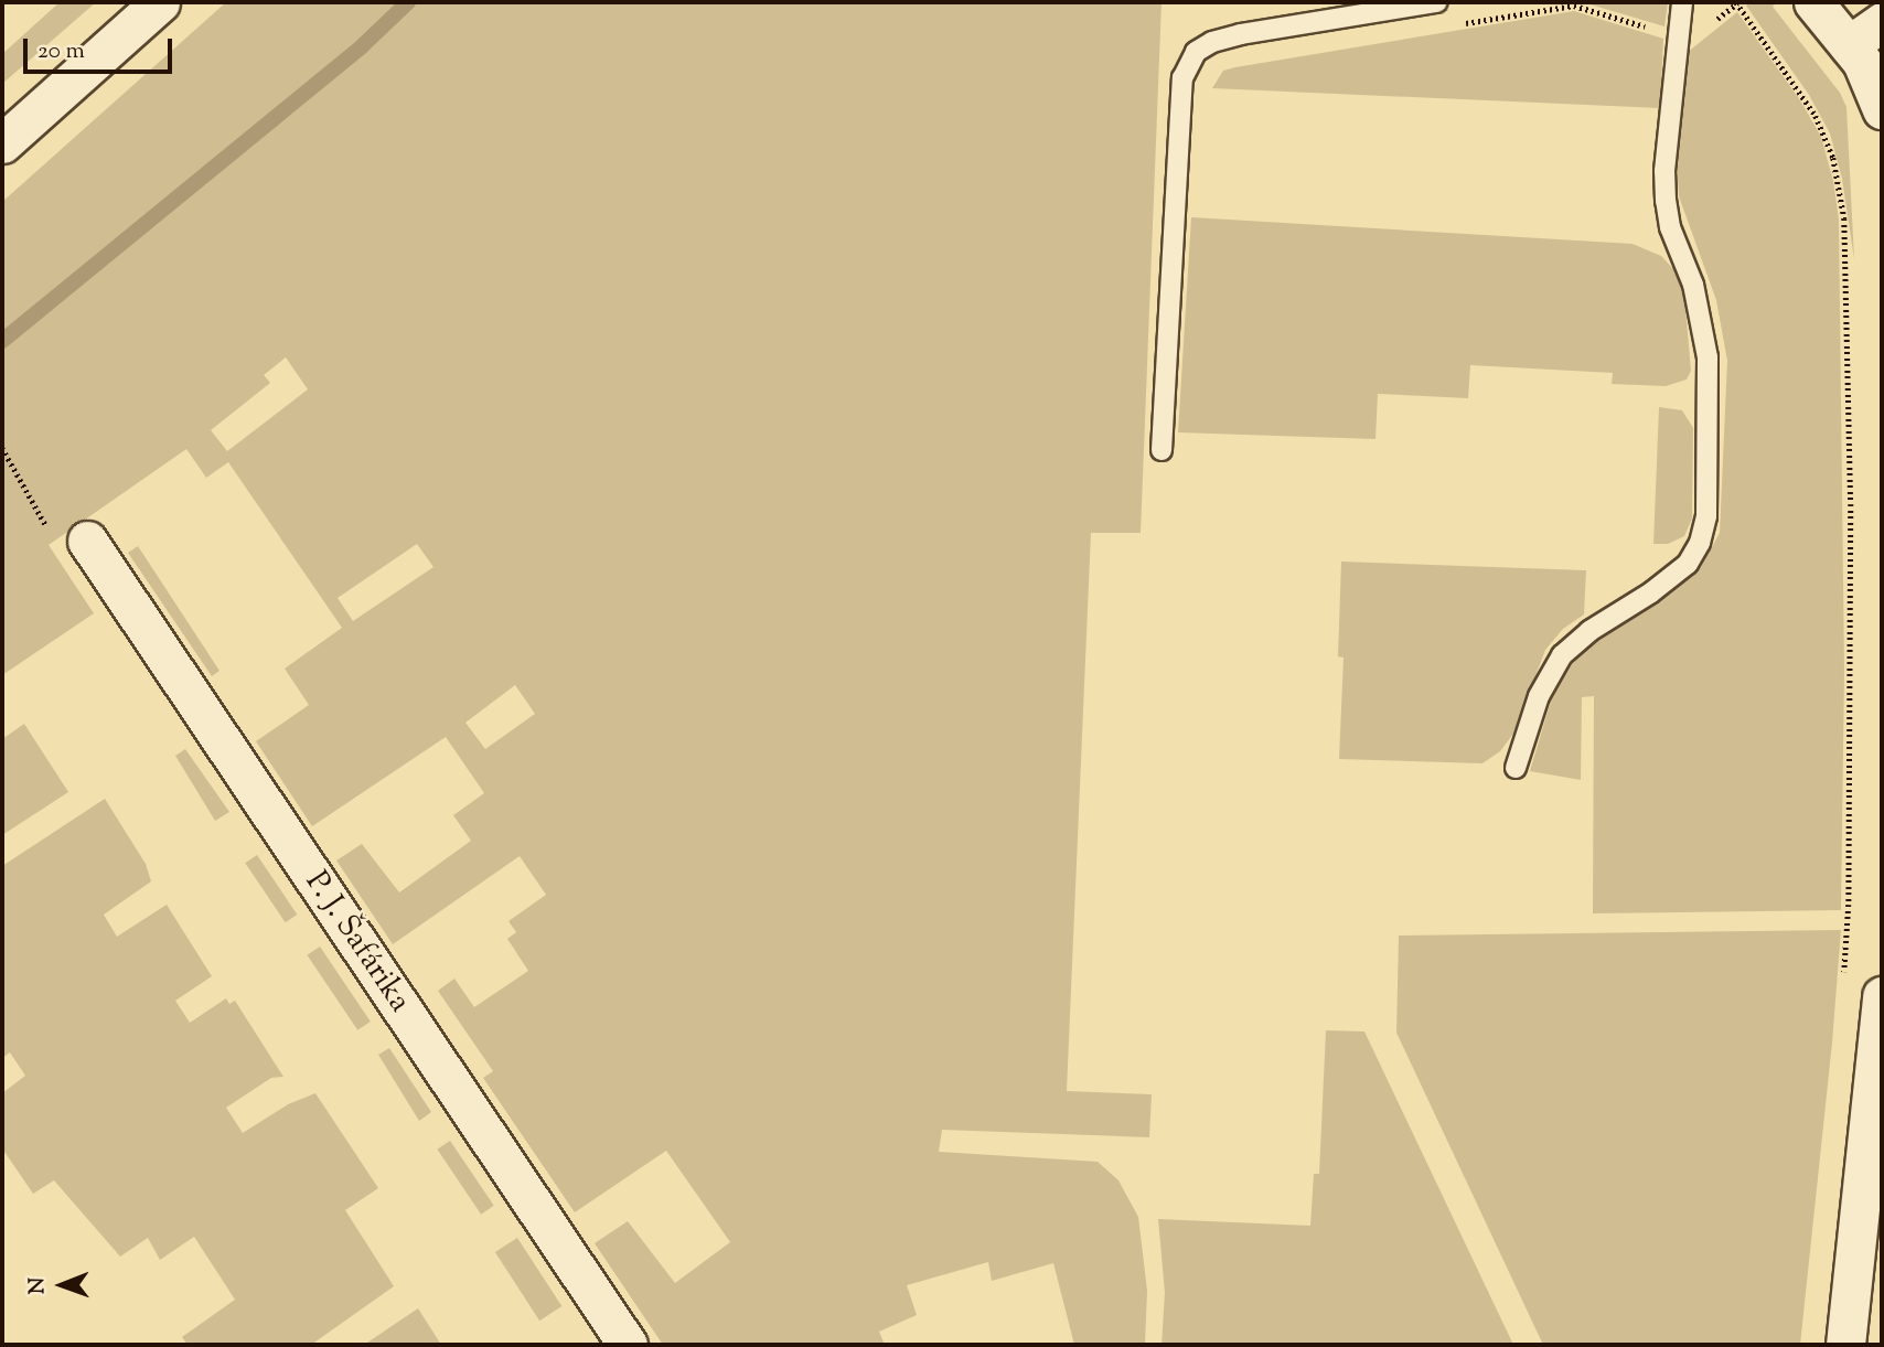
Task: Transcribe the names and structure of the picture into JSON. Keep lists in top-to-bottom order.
{
  "streets": {
    "street": ["P. J. Šafárika"]
  },
  "scale_bar": "20 m",
  "north": "left"
}
